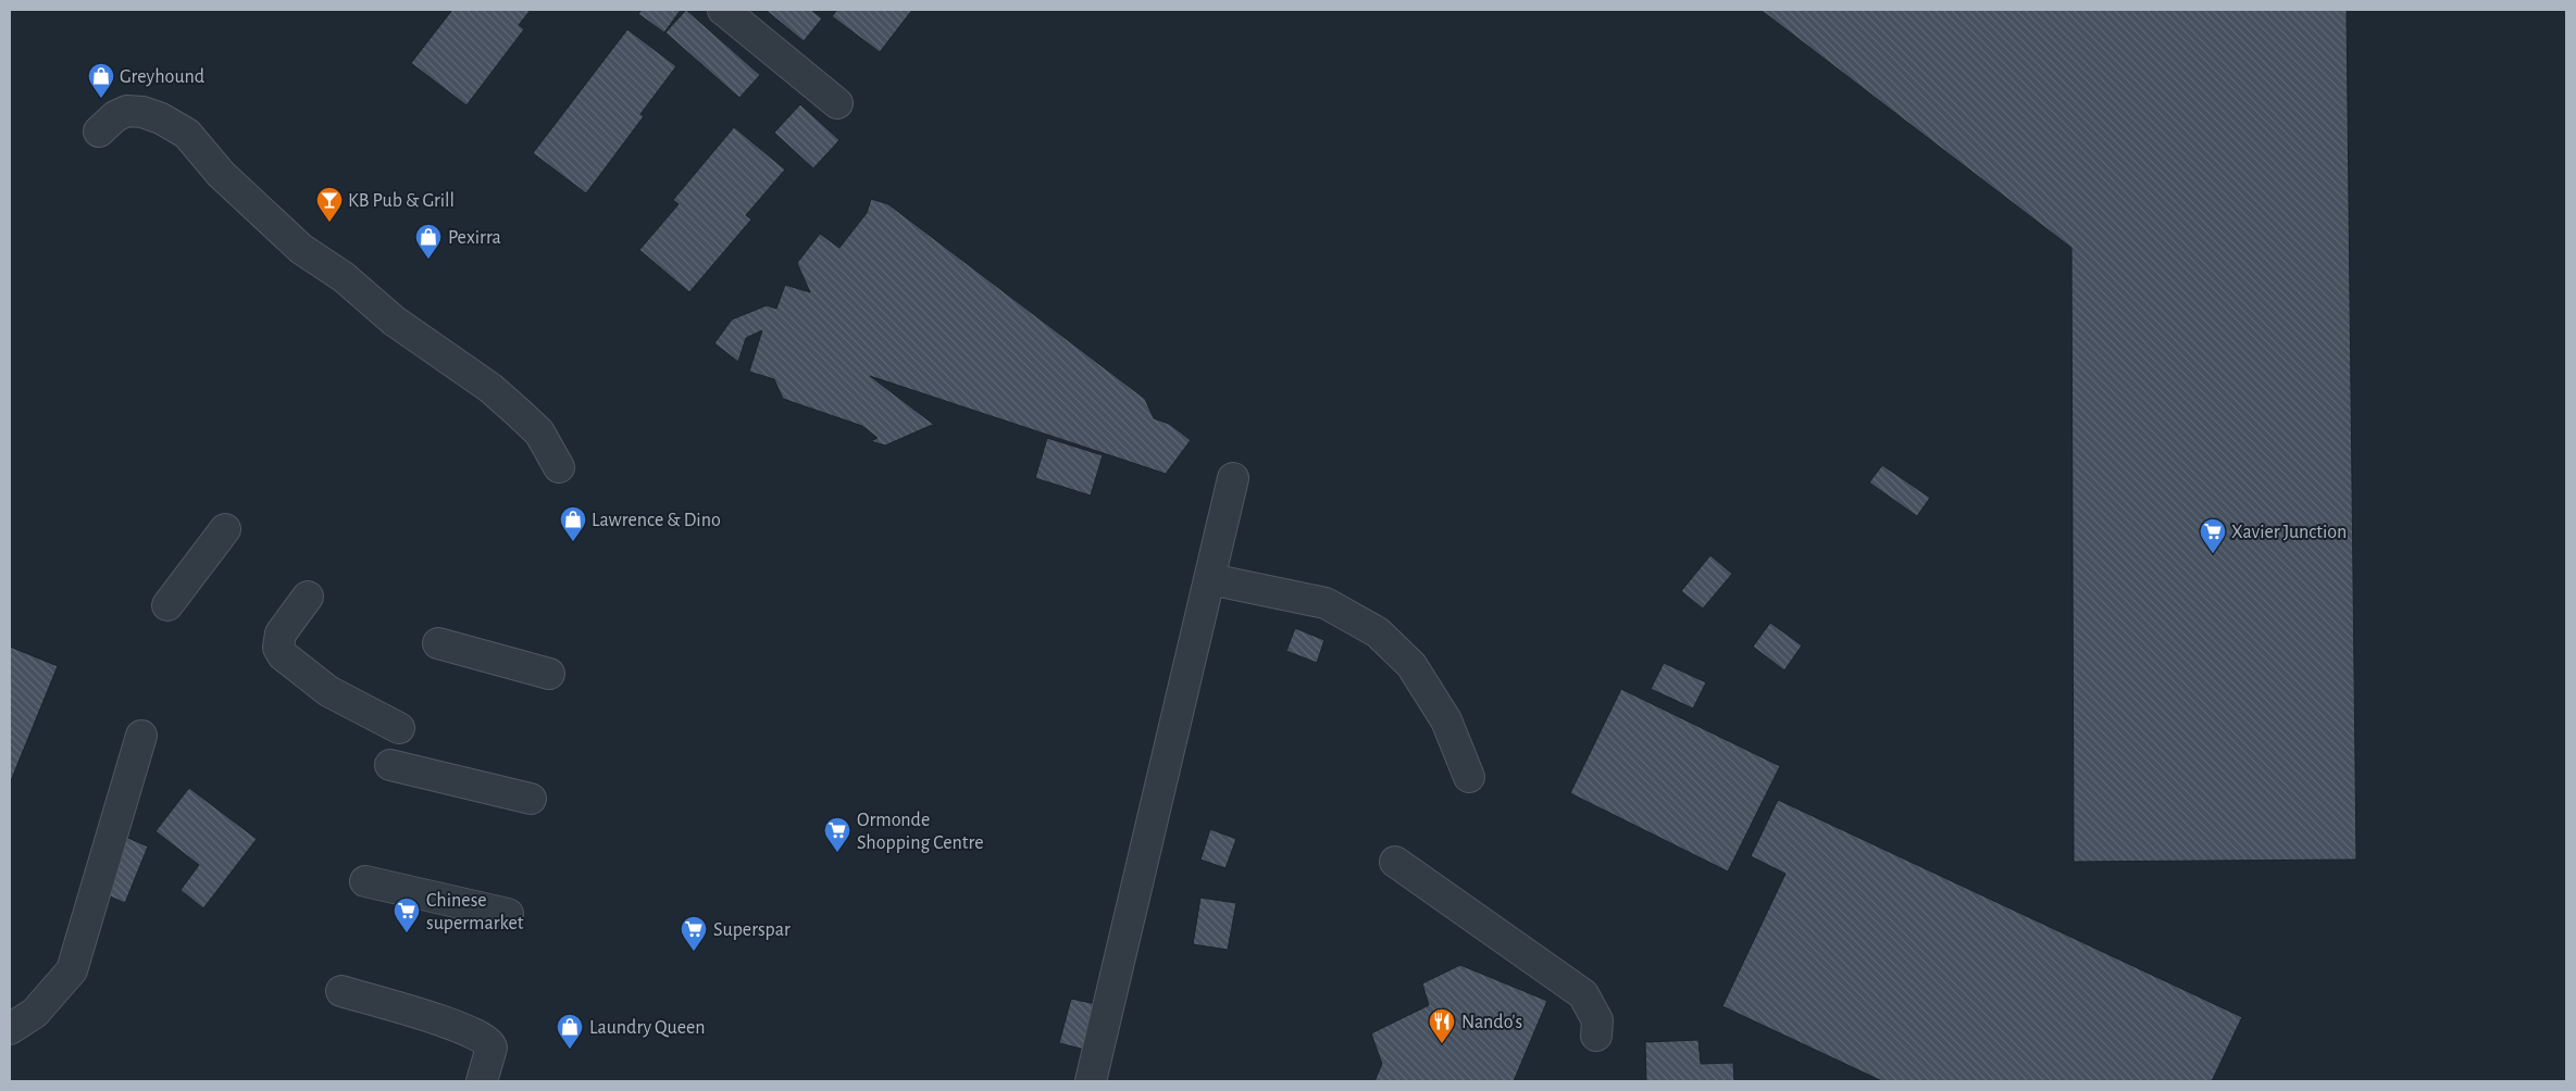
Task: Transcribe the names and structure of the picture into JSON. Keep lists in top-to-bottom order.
{
  "places": {
    "shop": [
      "Greyhound",
      "Pexirra",
      "Lawrence & Dino",
      "Laundry Queen"
    ],
    "bar": ["KB Pub & Grill"],
    "supermarket": [
      "Xavier Junction",
      "Ormonde Shopping Centre",
      "Chinese supermarket",
      "Superspar"
    ],
    "restaurant": ["Nando's"]
  }
}
